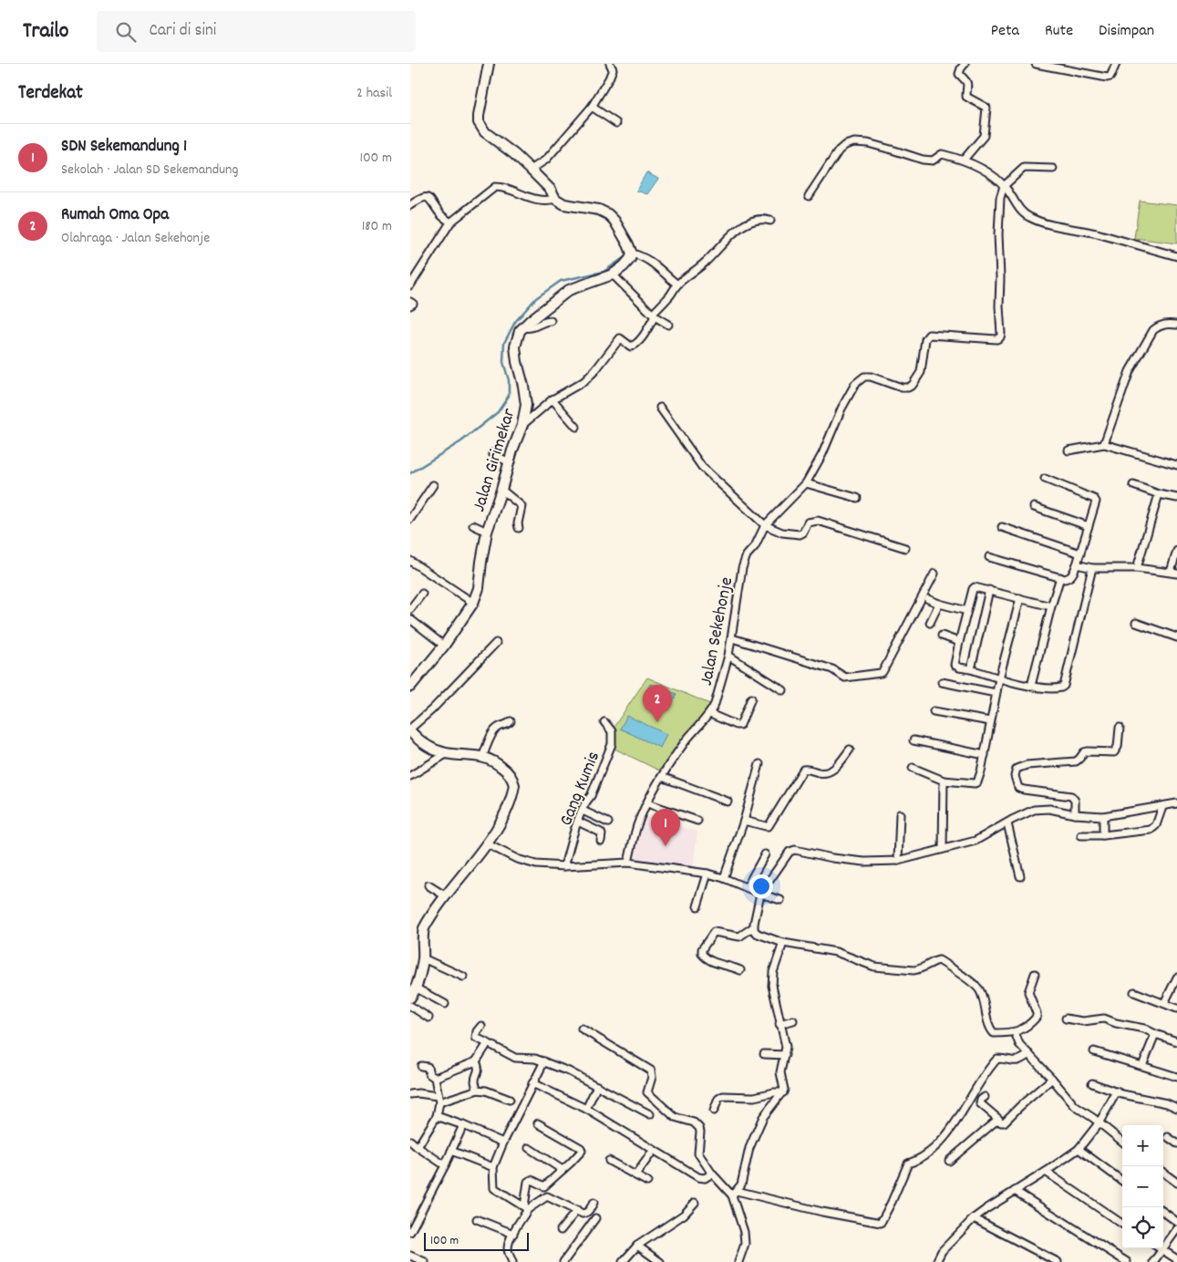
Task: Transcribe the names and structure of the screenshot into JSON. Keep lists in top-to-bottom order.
{
  "streets": {
    "street": ["Jalan Girimekar", "Jalan Sekehonje", "Gang Kumis"]
  },
  "scale_bar": "100 m",
  "page": {
    "header": "Trailo",
    "search": "Cari di sini",
    "nav": ["Peta", "Rute", "Disimpan"],
    "heading": ["Terdekat", "2 hasil"],
    "list": [
      {
        "mark": "1",
        "name": "SDN Sekemandung 1",
        "note": "Sekolah · Jalan SD Sekemandung",
        "value": "100 m"
      },
      {
        "mark": "2",
        "name": "Rumah Oma Opa",
        "note": "Olahraga · Jalan Sekehonje",
        "value": "180 m"
      }
    ],
    "pins": ["2", "1"],
    "map_buttons": ["+", "−"],
    "scale": "100 m"
  }
}
